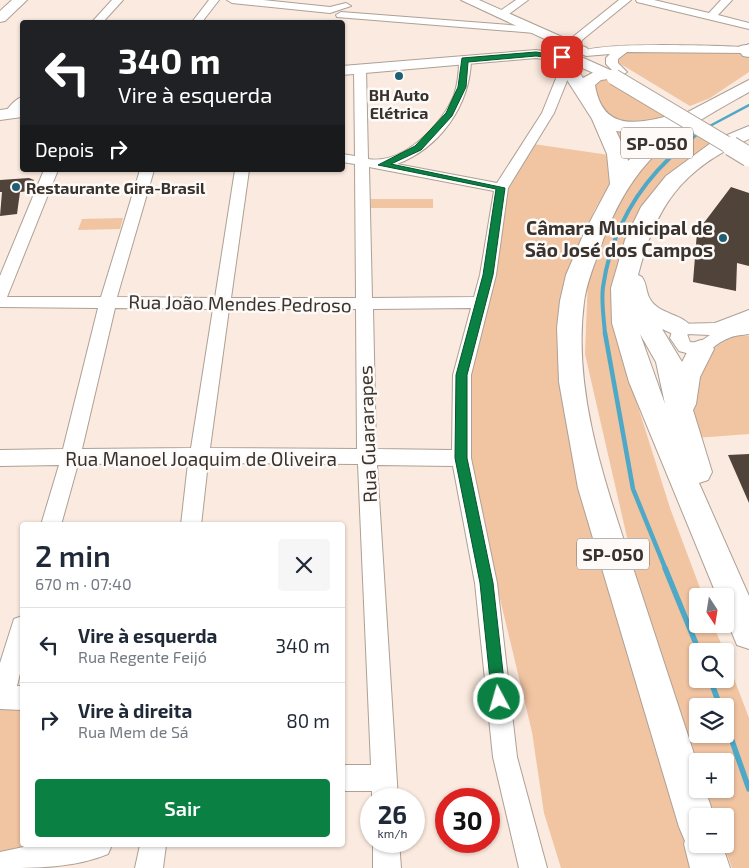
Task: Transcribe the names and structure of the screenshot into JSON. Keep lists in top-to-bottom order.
{
  "streets": {
    "highway": ["SP-050"],
    "street": ["Rua João Mendes Pedroso", "Rua Guararapes", "Rua Manoel Joaquim de Oliveira"]
  },
  "crossings": [
    ["Rua João Mendes Pedroso", "Rua Guararapes"],
    ["Rua Guararapes", "Rua Manoel Joaquim de Oliveira"]
  ],
  "places": ["BH Auto Elétrica", "Restaurante Gira-Brasil", "Câmara Municipal de São José dos Campos"],
  "north": "bottom",
  "page": {
    "turn": ["340 m", "Vire à esquerda"],
    "then": "Depois",
    "heading": ["2 min", "670 m · 07:40"],
    "map_buttons": ["+", "−"],
    "list": [
      {
        "name": "Vire à esquerda",
        "note": "Rua Regente Feijó",
        "value": "340 m"
      },
      {
        "name": "Vire à direita",
        "note": "Rua Mem de Sá",
        "value": "80 m"
      }
    ],
    "buttons": "Sair",
    "speed": "26 km/h",
    "limit": "30"
  }
}
